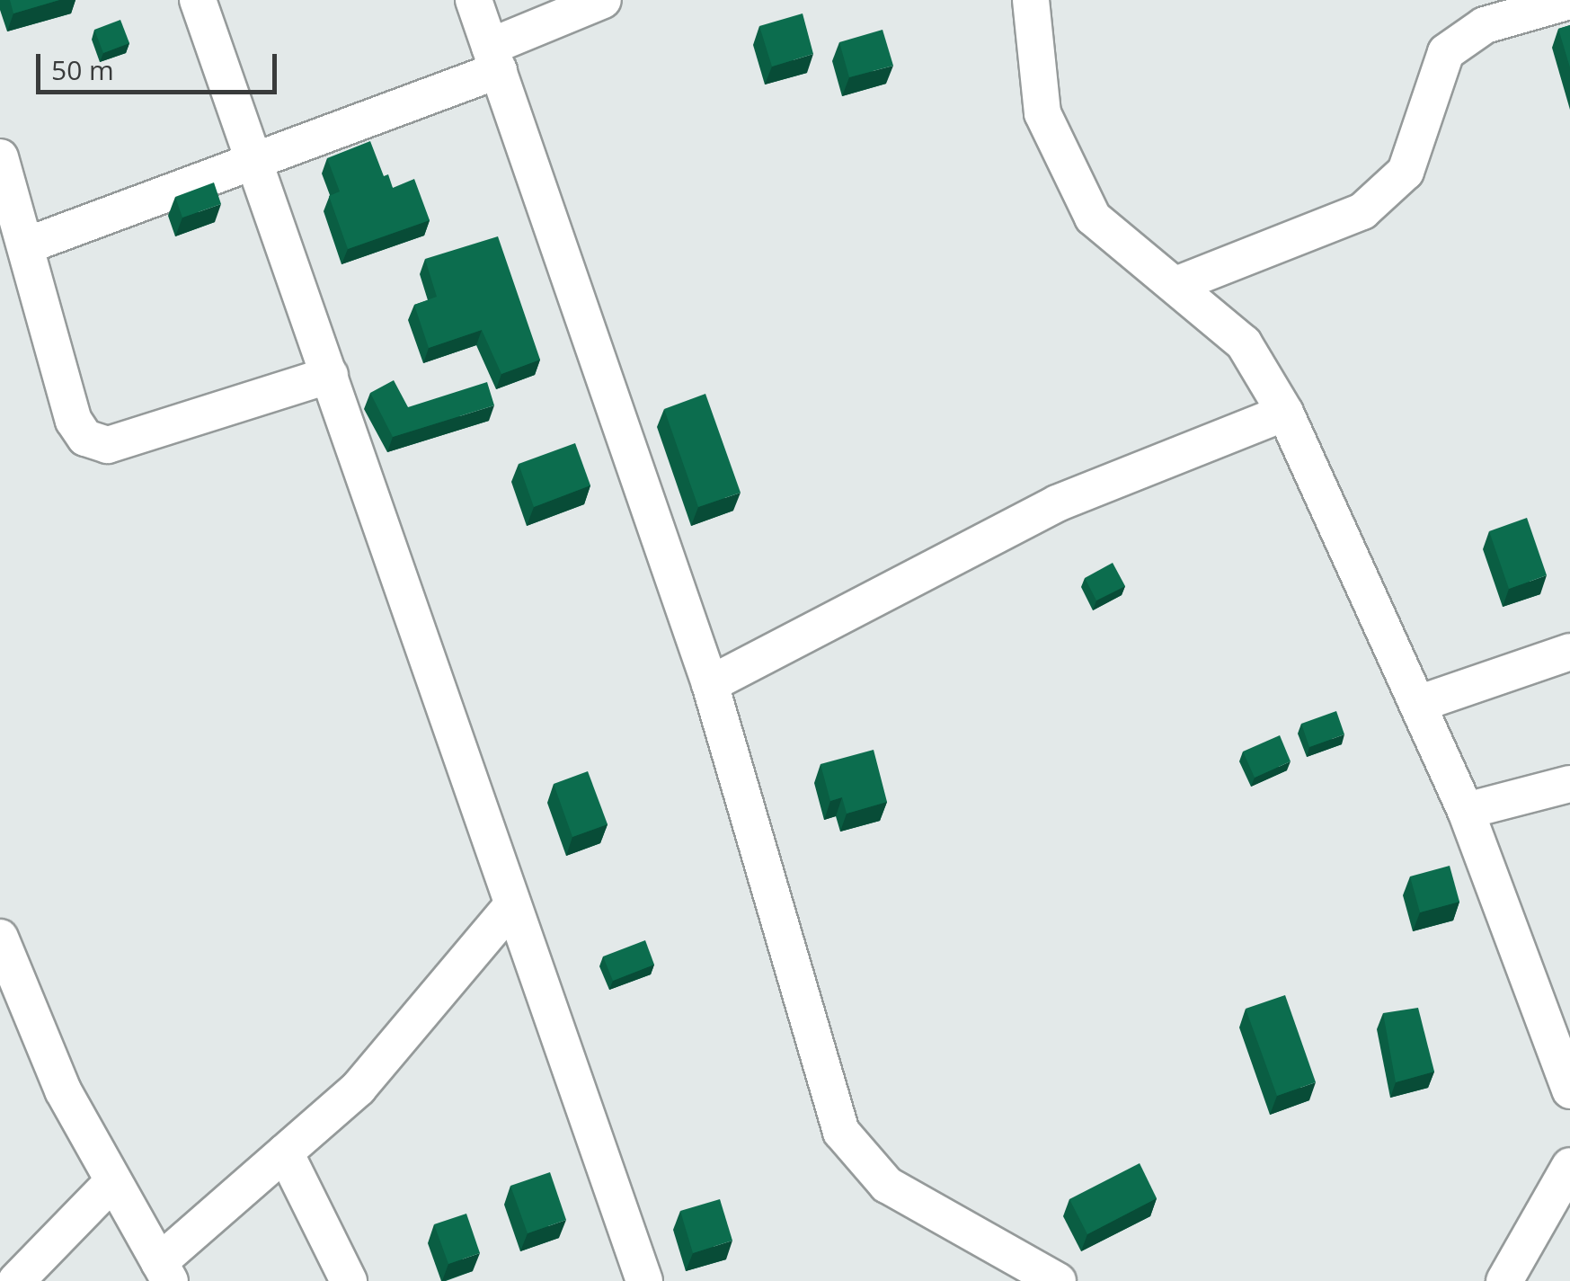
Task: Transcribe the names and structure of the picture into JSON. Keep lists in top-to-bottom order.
{
  "scale_bar": "50 m"
}
